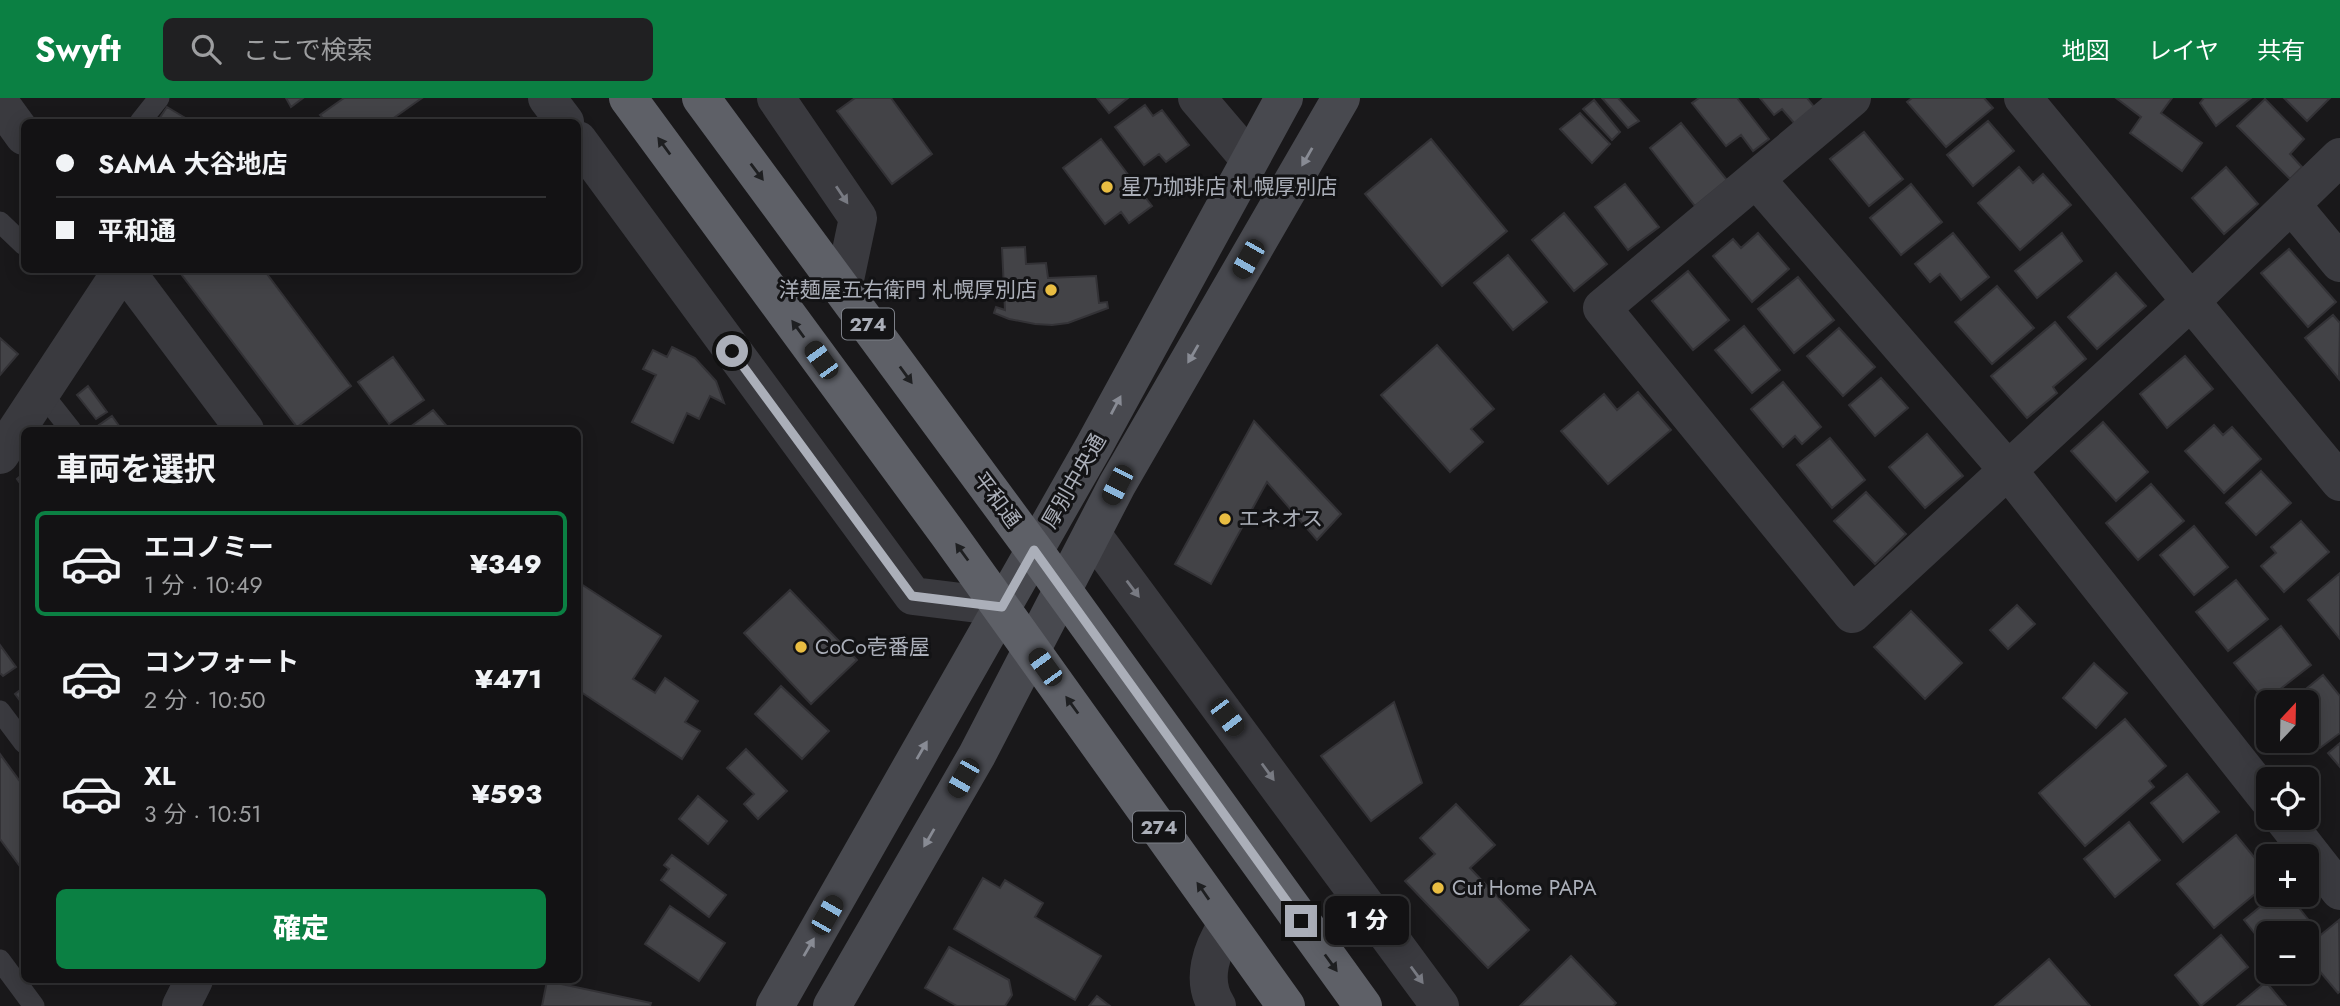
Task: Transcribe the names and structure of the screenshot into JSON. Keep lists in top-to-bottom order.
{
  "streets": {
    "highway": ["274", "平和通"],
    "main road": ["厚別中央通"]
  },
  "crossings": [
    ["274", "厚別中央通"],
    ["厚別中央通", "平和通"]
  ],
  "places": [
    "星乃珈琲店 札幌厚別店",
    "洋麺屋五右衛門 札幌厚別店",
    "エネオス",
    "CoCo壱番屋",
    "Cut Home PAPA"
  ],
  "north": "top",
  "page": {
    "header": "Swyft",
    "search": "ここで検索",
    "nav": ["地図", "レイヤ", "共有"],
    "banner": ["SAMA 大谷地店", "平和通"],
    "heading": "車両を選択",
    "list": [
      {
        "name": "エコノミー",
        "note": "1 分 · 10:49",
        "value": "¥349"
      },
      {
        "name": "コンフォート",
        "note": "2 分 · 10:50",
        "value": "¥471"
      },
      {
        "name": "XL",
        "note": "3 分 · 10:51",
        "value": "¥593"
      }
    ],
    "map_buttons": ["+", "−"],
    "buttons": "確定",
    "bubble": "1 分"
  }
}
